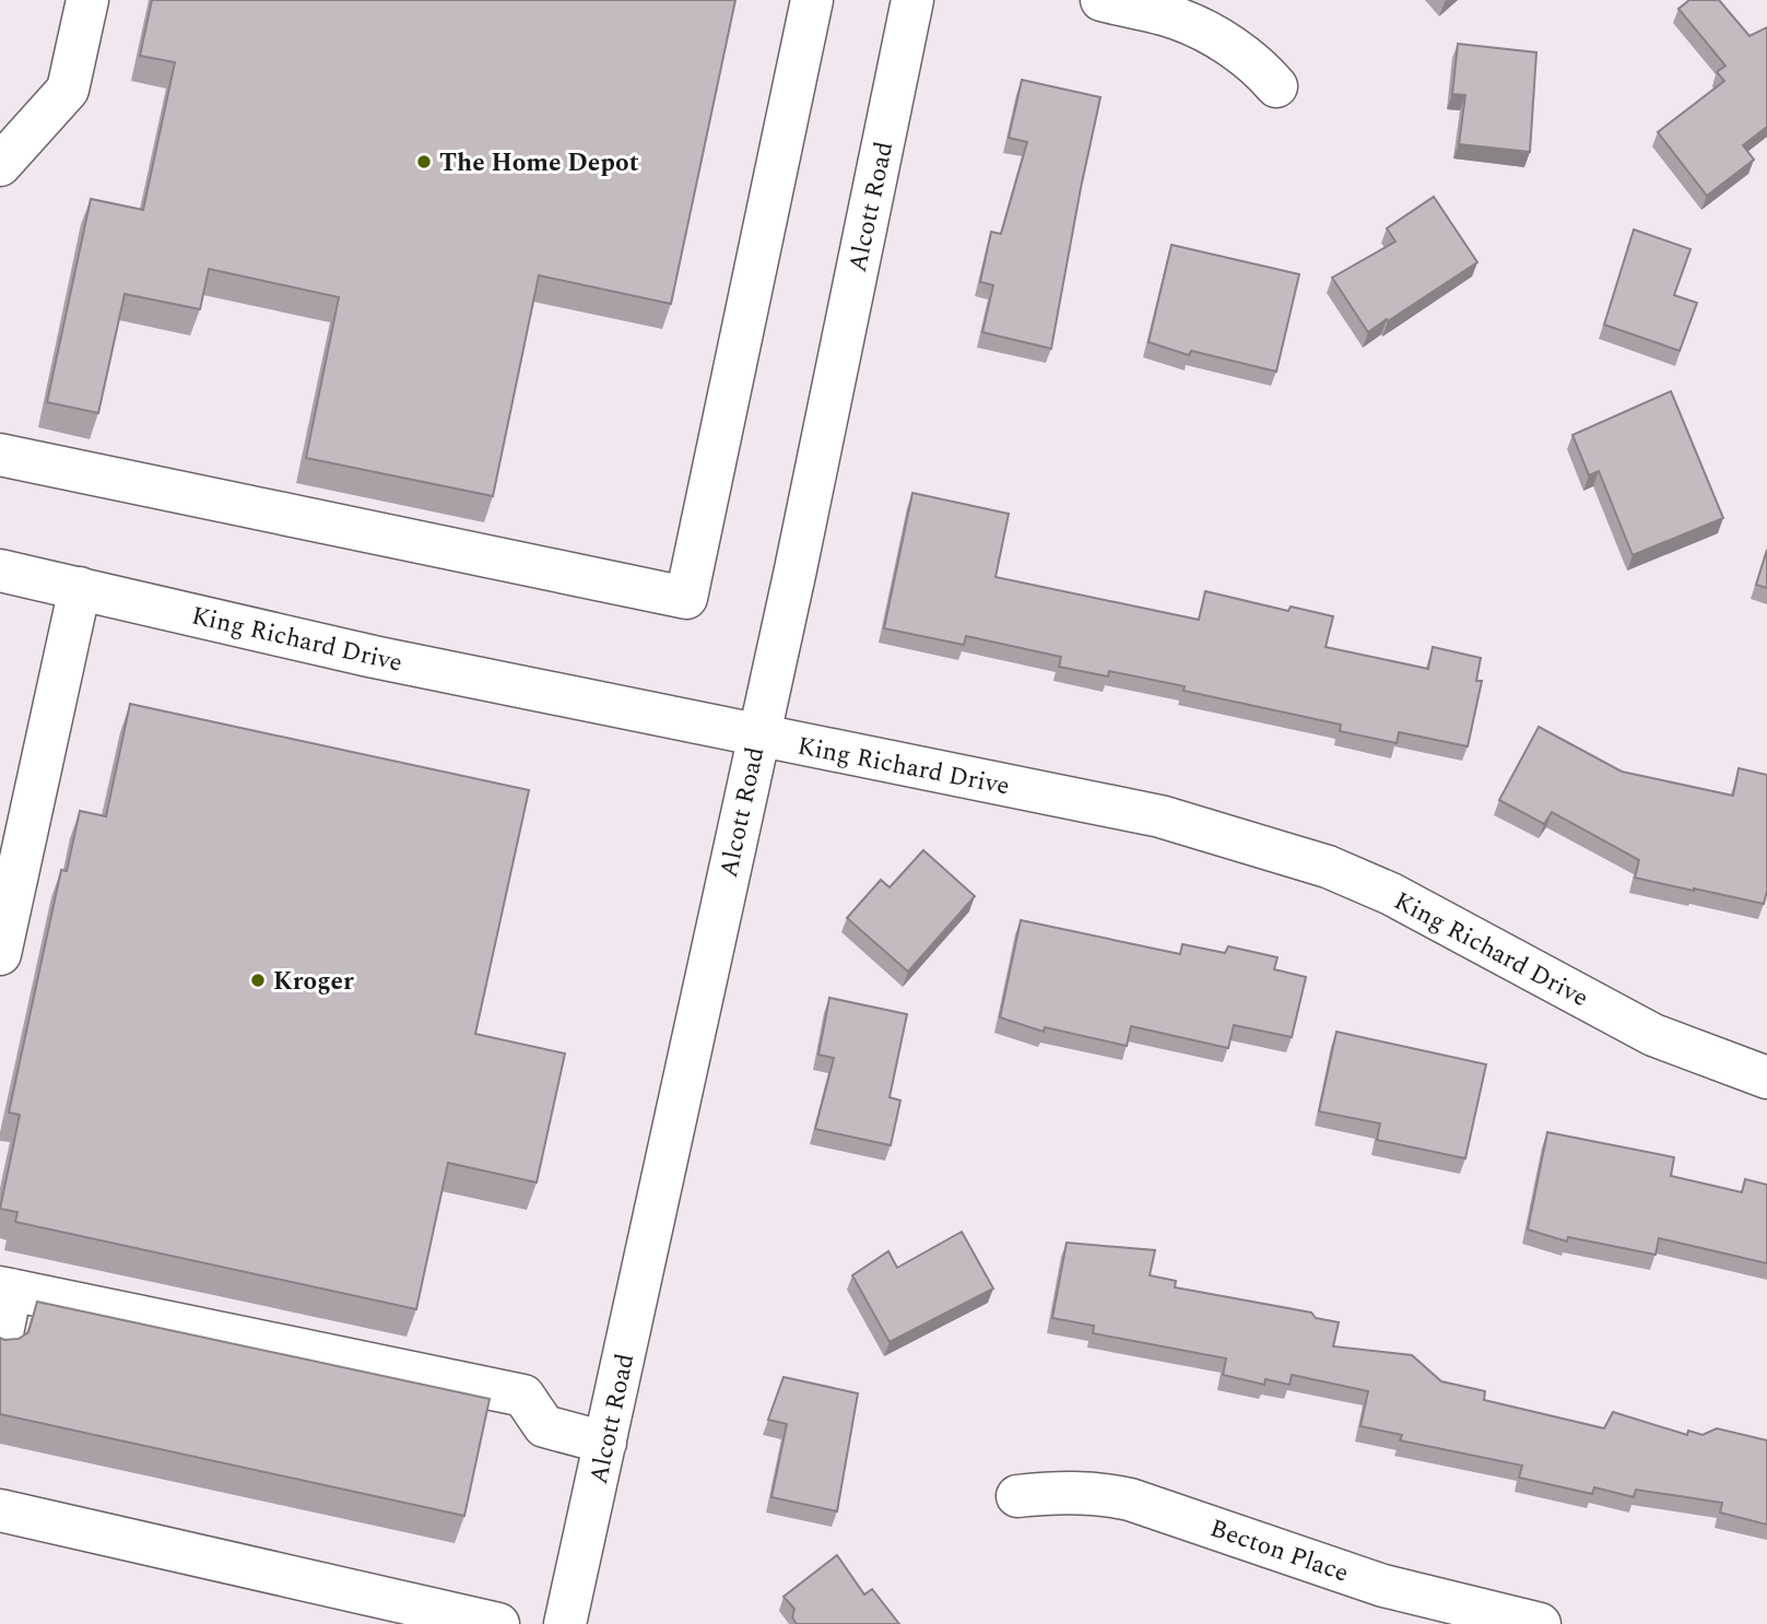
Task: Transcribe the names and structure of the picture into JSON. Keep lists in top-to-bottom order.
{
  "streets": {
    "street": ["Alcott Road", "King Richard Drive", "Becton Place"]
  },
  "crossings": [
    ["Alcott Road", "King Richard Drive"]
  ],
  "places": ["The Home Depot", "Kroger"]
}
